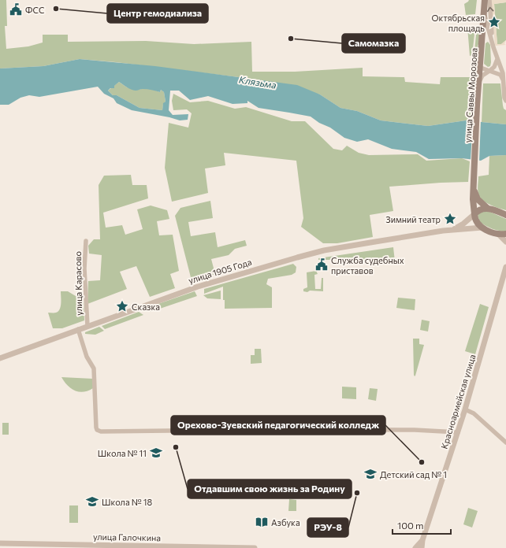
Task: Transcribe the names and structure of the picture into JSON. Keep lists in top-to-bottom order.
{
  "streets": {
    "main road": ["улица Саввы Морозова"],
    "street": [
      "улица 1905 Года",
      "улица Карасово",
      "Красноармейская улица",
      "улица Галочкина"
    ]
  },
  "crossings": [
    ["улица 1905 Года", "улица Карасово"]
  ],
  "water": ["Клязьма"],
  "places": {
    "other": [
      "Центр гемодиализа",
      "Самомазка",
      "Отдавшим свою жизнь за Родину",
      "Орехово-Зуевский педагогический колледж",
      "РЭУ-8"
    ],
    "public building": ["ФСС", "Служба судебных приставов"],
    "place": ["Октябрьская площадь", "Зимний театр", "Сказка"],
    "school or university": ["Школа № 11", "Детский сад № 1", "Школа № 18"],
    "library": ["Азбука"]
  },
  "scale_bar": "100 m"
}
